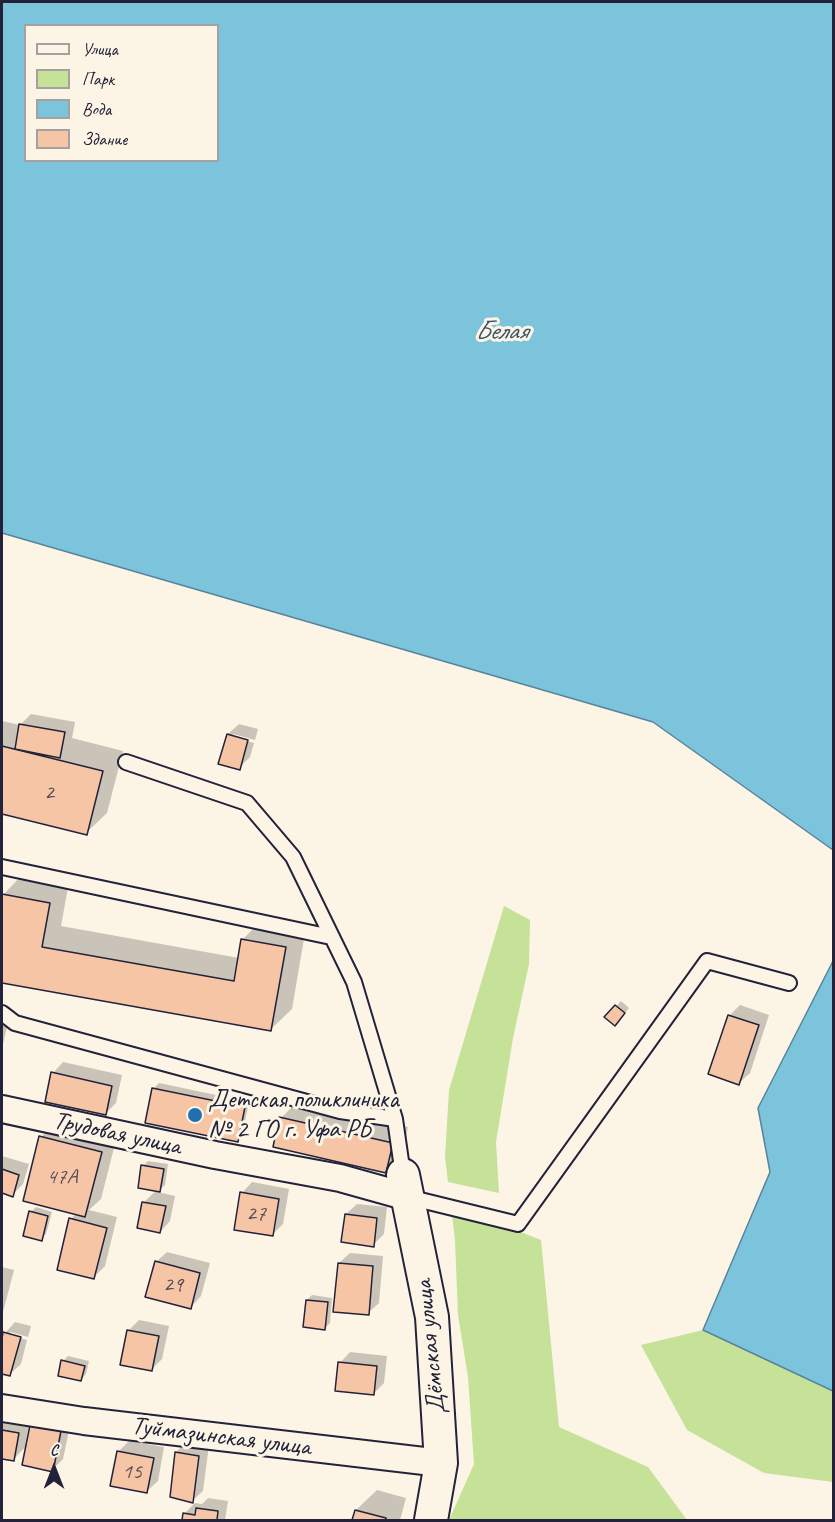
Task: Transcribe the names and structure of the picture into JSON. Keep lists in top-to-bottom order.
{
  "streets": {
    "street": ["Трудовая улица", "Дёмская улица", "Туймазинская улица"]
  },
  "crossings": [
    ["Трудовая улица", "Дёмская улица"],
    ["Дёмская улица", "Туймазинская улица"]
  ],
  "water": ["Белая"],
  "places": ["Детская поликлиника № 2 ГО г. Уфа РБ"],
  "house_numbers": [
    "2",
    "47А",
    "27",
    "29",
    "15"
  ],
  "legend": [
    "Улица",
    "Парк",
    "Вода",
    "Здание"
  ],
  "north": "top"
}
